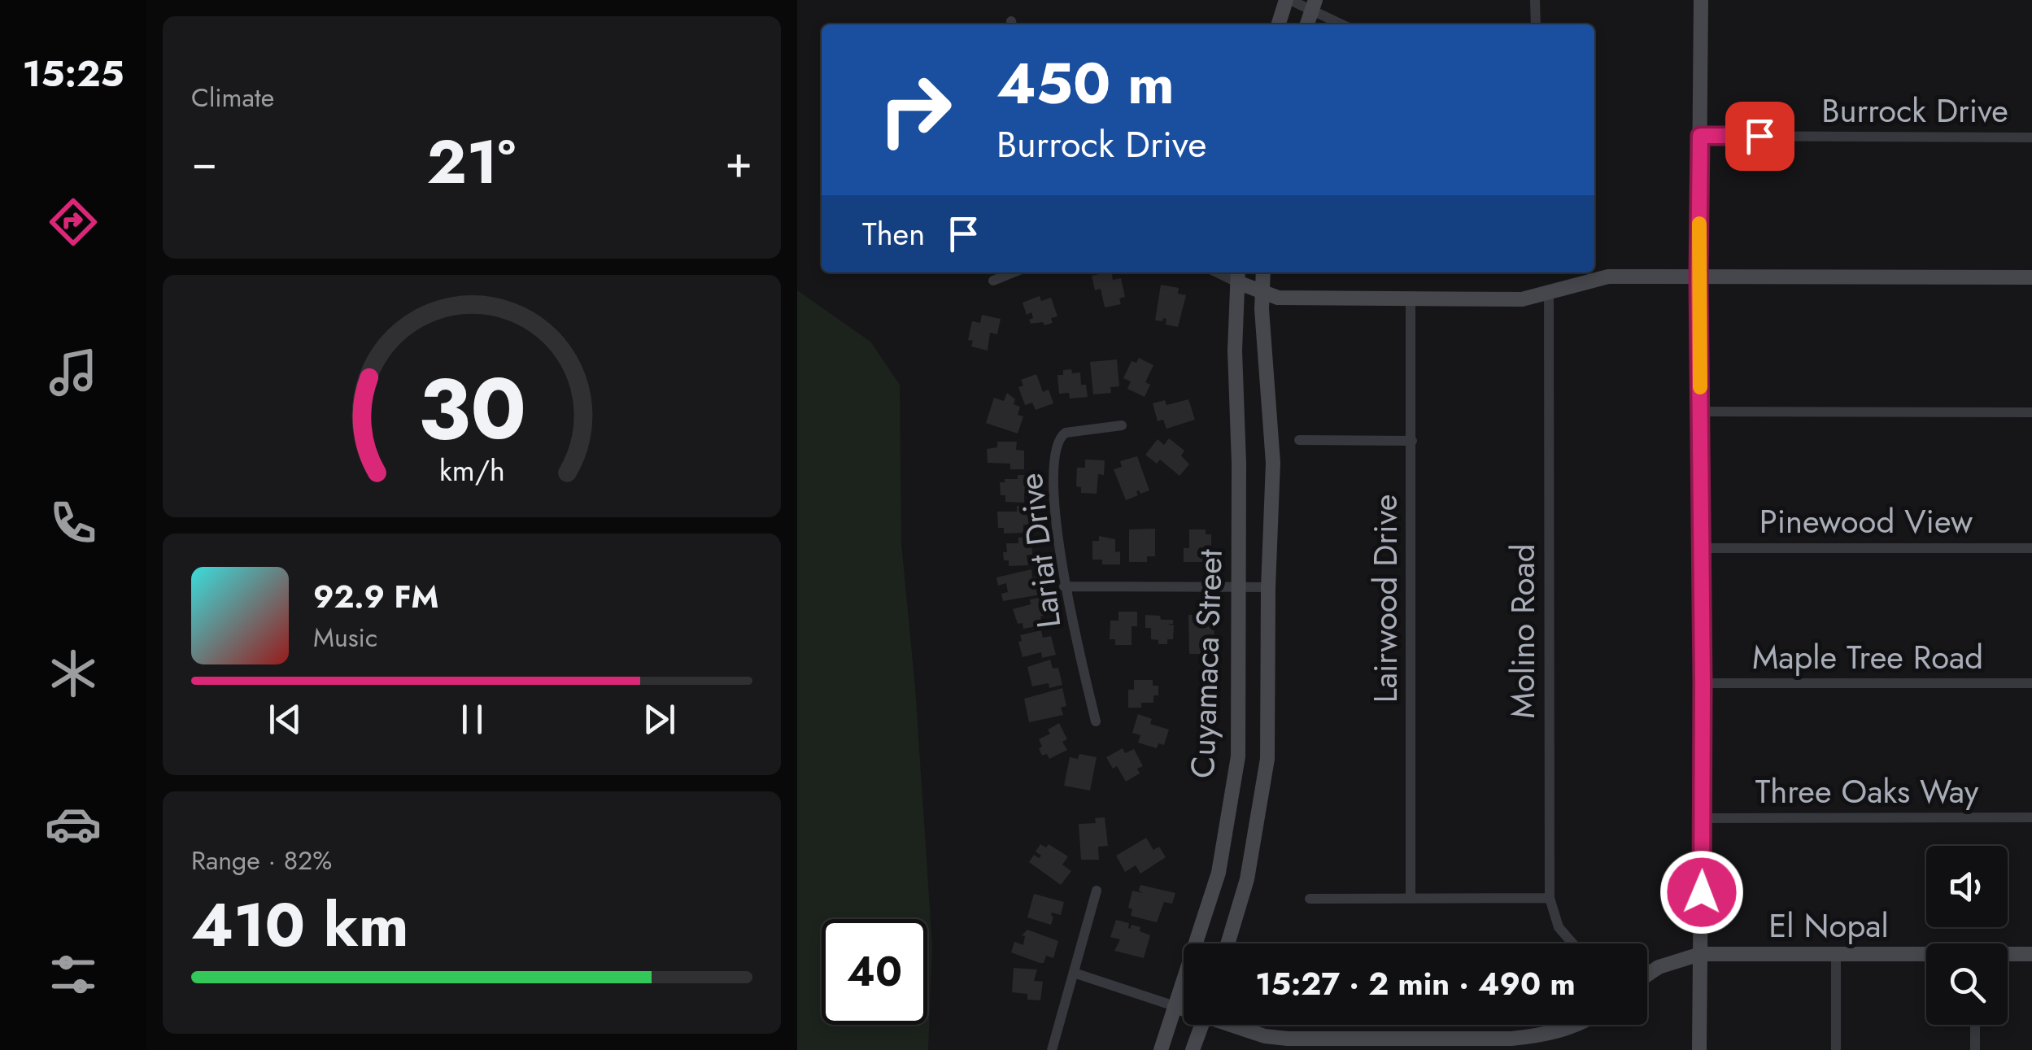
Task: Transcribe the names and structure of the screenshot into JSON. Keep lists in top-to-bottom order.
{
  "streets": {
    "main road": ["Cuyamaca Street", "El Nopal"],
    "street": [
      "Burrock Drive",
      "Pinewood View",
      "Lariat Drive",
      "Lairwood Drive",
      "Molino Road",
      "Maple Tree Road",
      "Three Oaks Way"
    ]
  },
  "page": {
    "tabs": "15:25",
    "tile": [
      "Climate",
      ["Range · 82%", "410 km"]
    ],
    "turn": ["450 m", "Burrock Drive"],
    "heat": ["−", "21°", "+"],
    "then": "Then",
    "song": ["92.9 FM", "Music"],
    "limit": "40",
    "trip": "15:27 · 2 min · 490 m",
    "gauge": ["30", "km/h"]
  }
}
